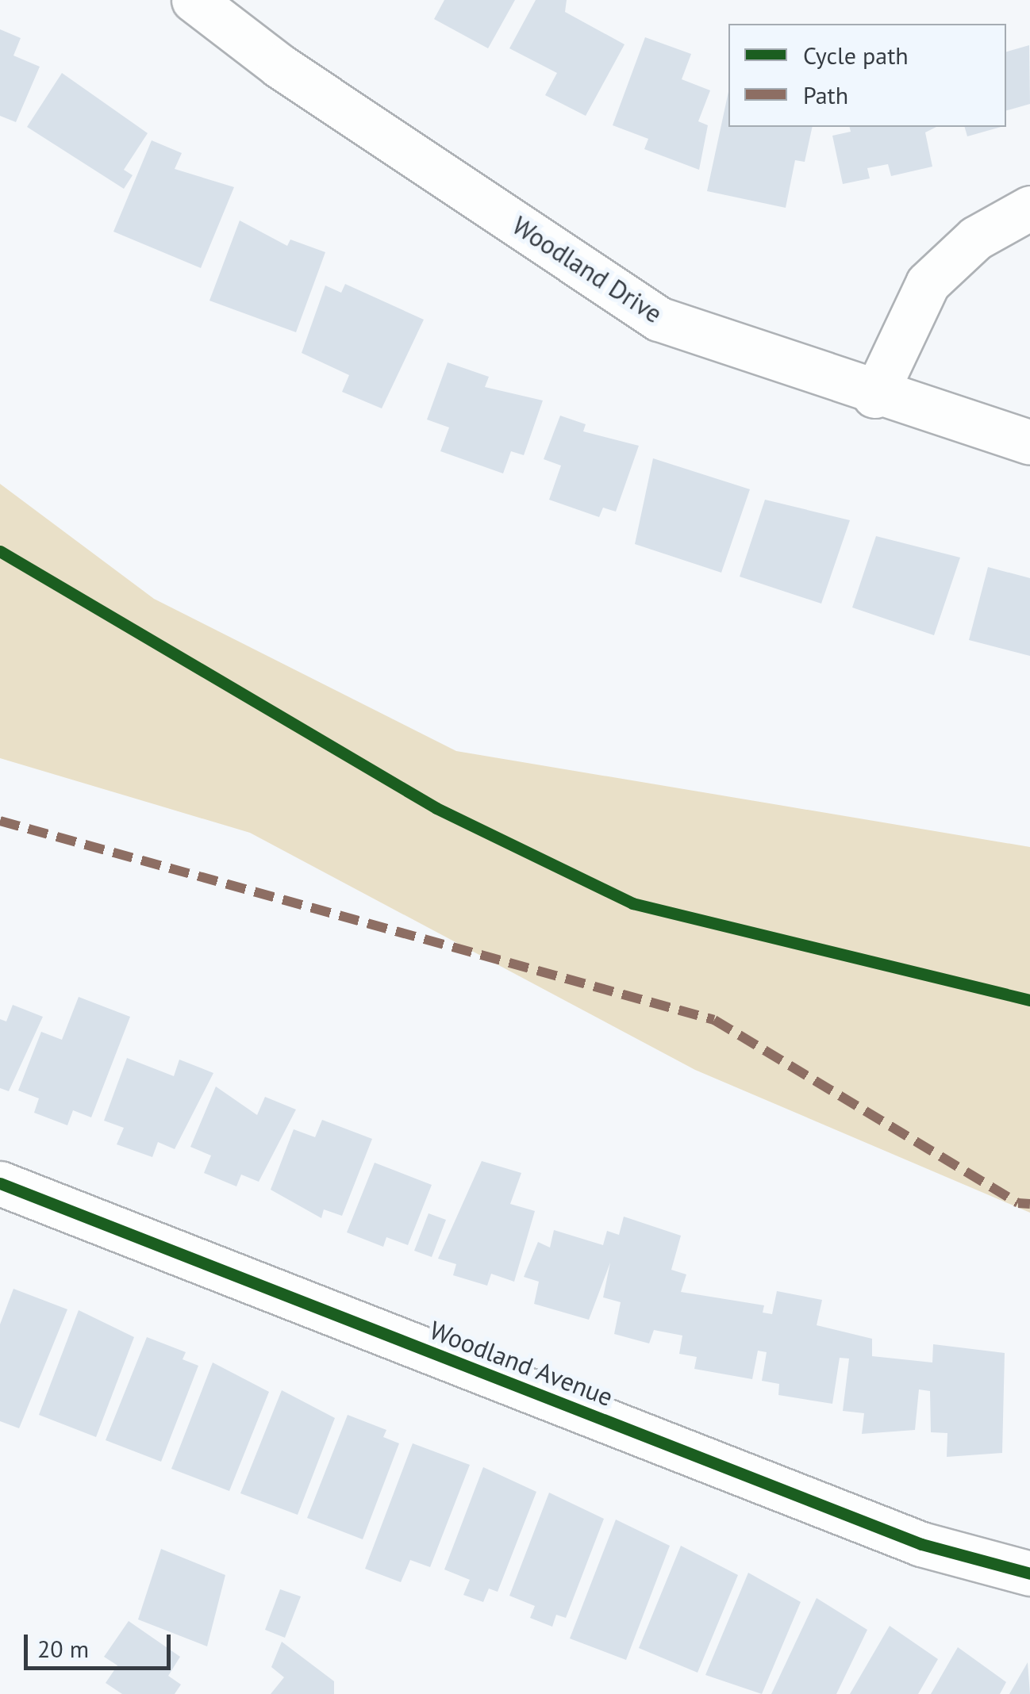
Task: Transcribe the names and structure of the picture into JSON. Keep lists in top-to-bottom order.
{
  "streets": {
    "street": ["Woodland Drive", "Woodland Avenue"]
  },
  "legend": ["Cycle path", "Path"],
  "scale_bar": "20 m"
}
